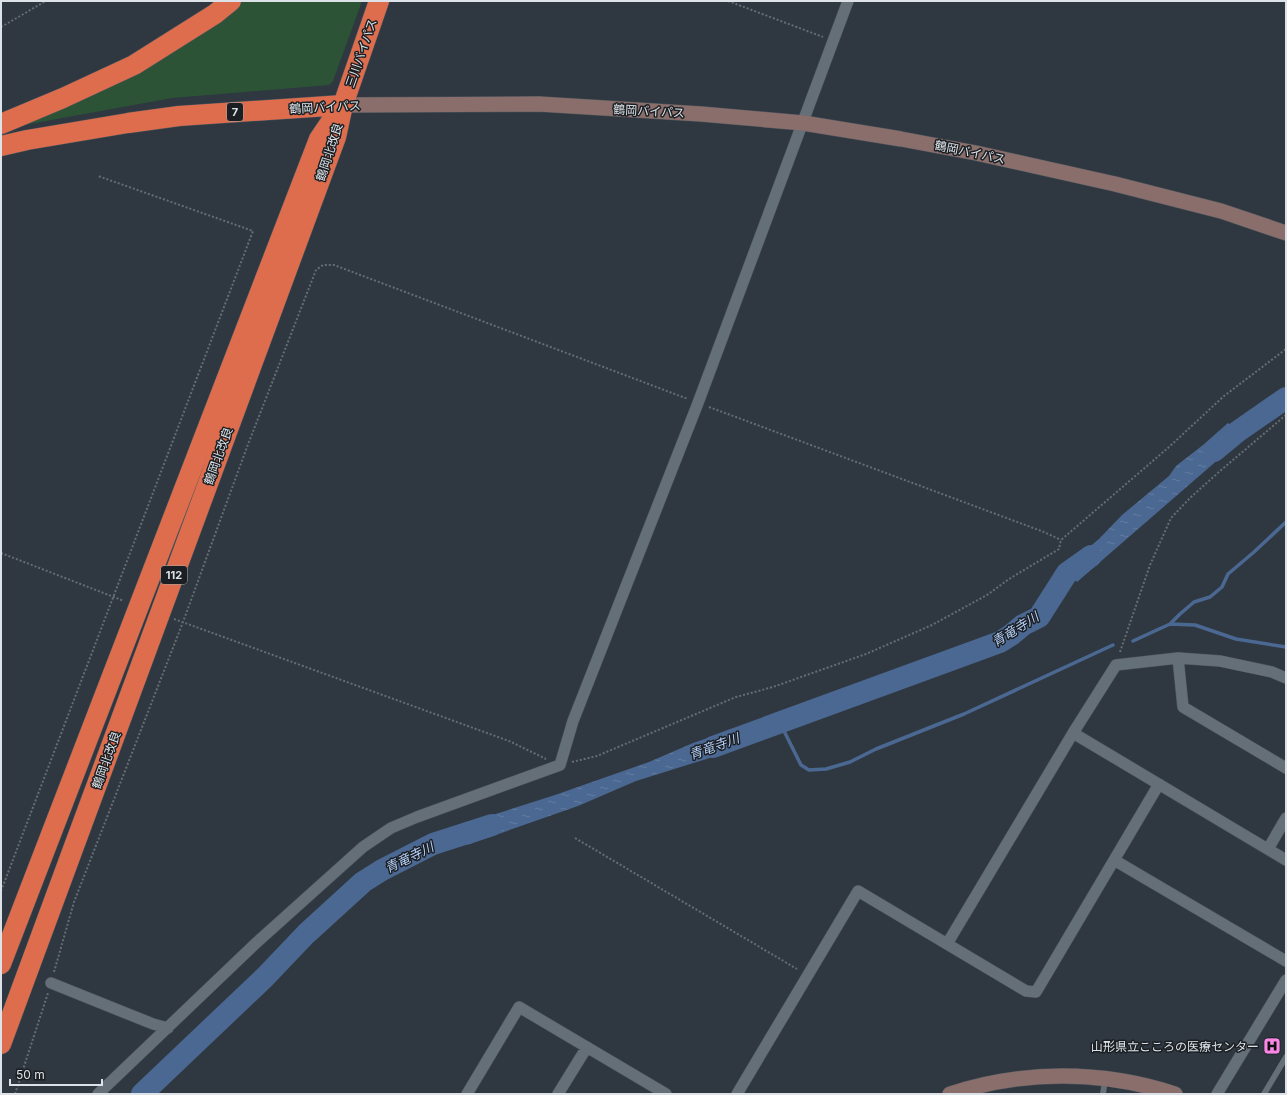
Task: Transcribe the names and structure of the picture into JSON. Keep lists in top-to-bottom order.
{
  "streets": {
    "highway": [
      "三川バイパス",
      "鶴岡バイパス",
      "7",
      "鶴岡北改良",
      "112"
    ]
  },
  "crossings": [
    ["三川バイパス", "鶴岡バイパス"],
    ["三川バイパス", "鶴岡北改良"],
    ["鶴岡バイパス", "鶴岡北改良"]
  ],
  "water": ["青竜寺川"],
  "places": {
    "hospital": ["山形県立こころの医療センター"]
  },
  "scale_bar": "50 m"
}
